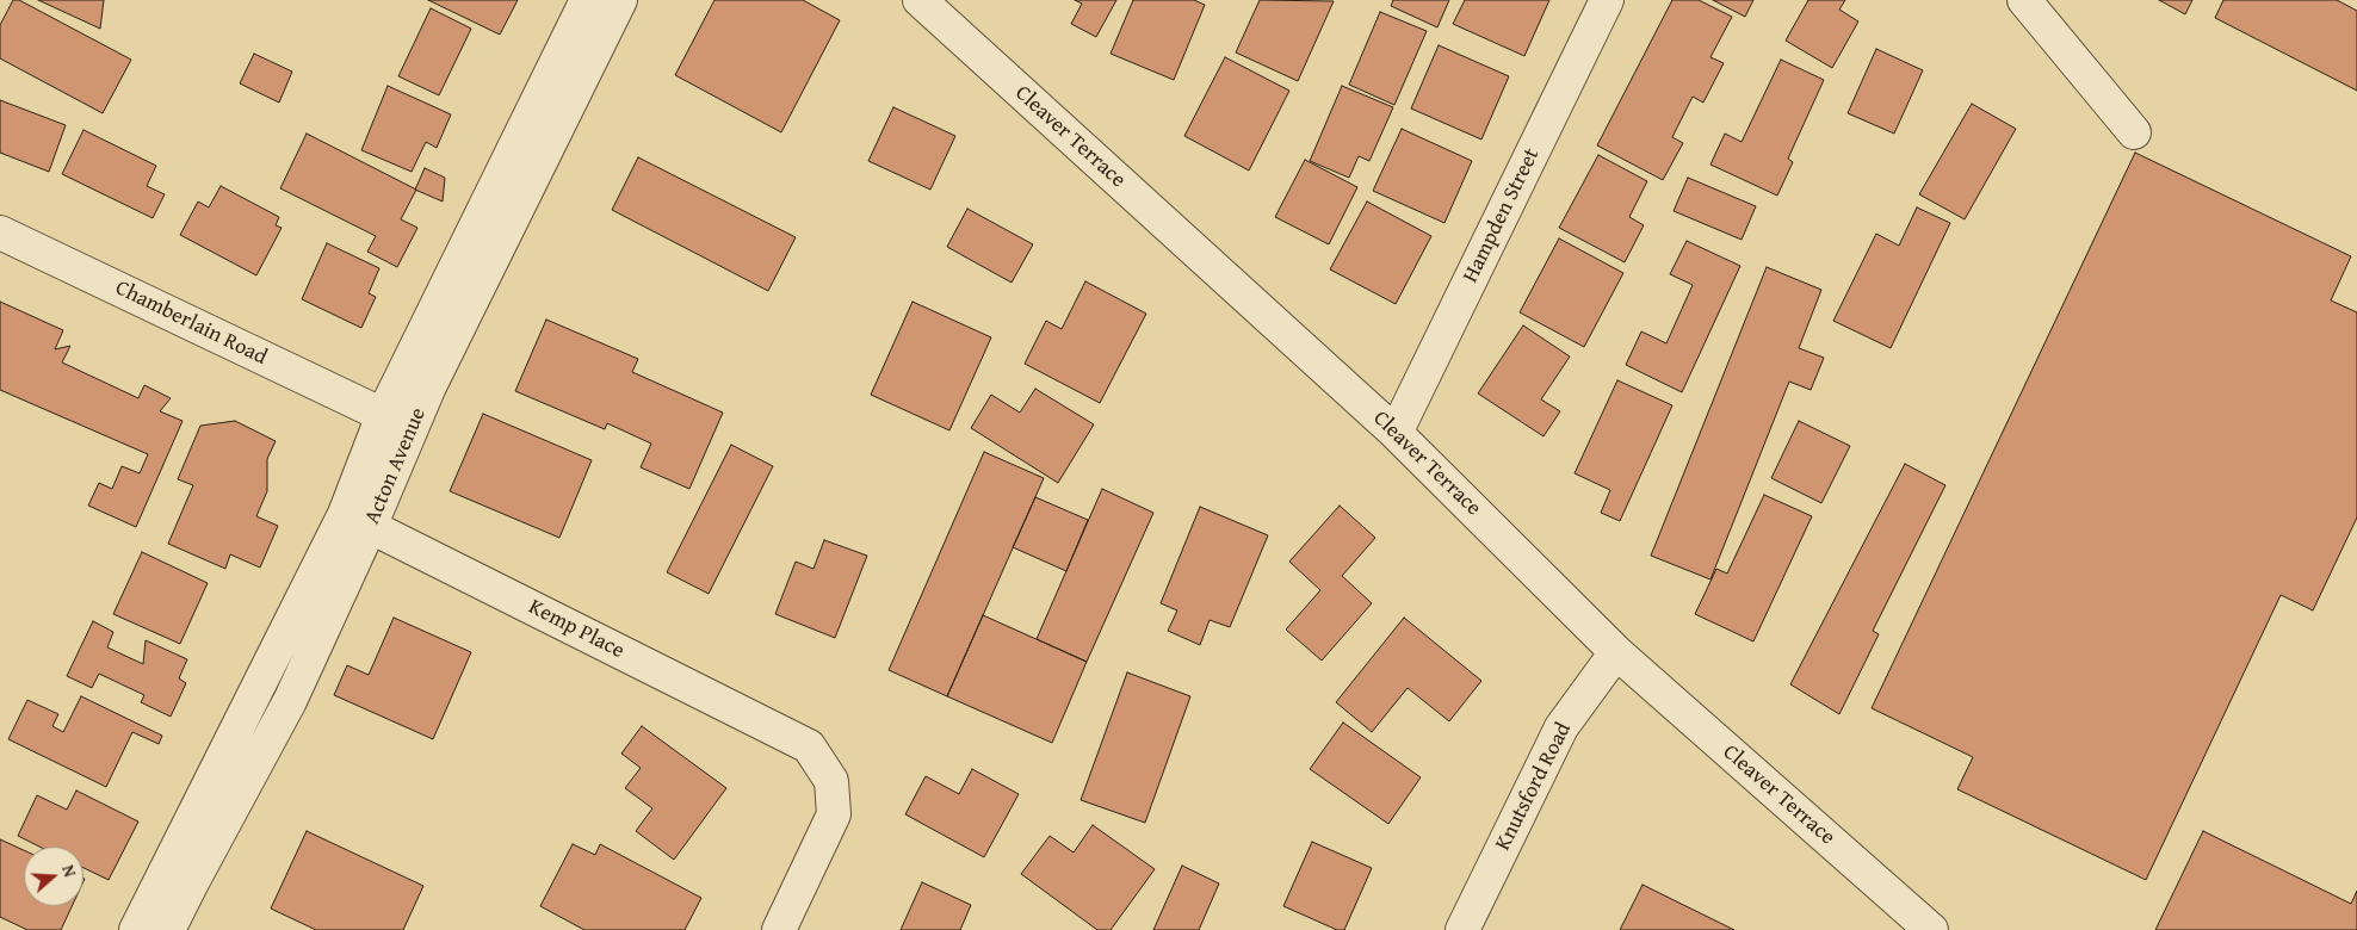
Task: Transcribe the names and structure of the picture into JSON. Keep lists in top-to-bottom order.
{
  "streets": {
    "street": [
      "Cleaver Terrace",
      "Hampden Street",
      "Chamberlain Road",
      "Acton Avenue",
      "Kemp Place",
      "Knutsford Road"
    ]
  },
  "crossings": [
    ["Cleaver Terrace", "Hampden Street"],
    ["Cleaver Terrace", "Knutsford Road"],
    ["Chamberlain Road", "Acton Avenue"],
    ["Acton Avenue", "Kemp Place"]
  ],
  "north": "right"
}
